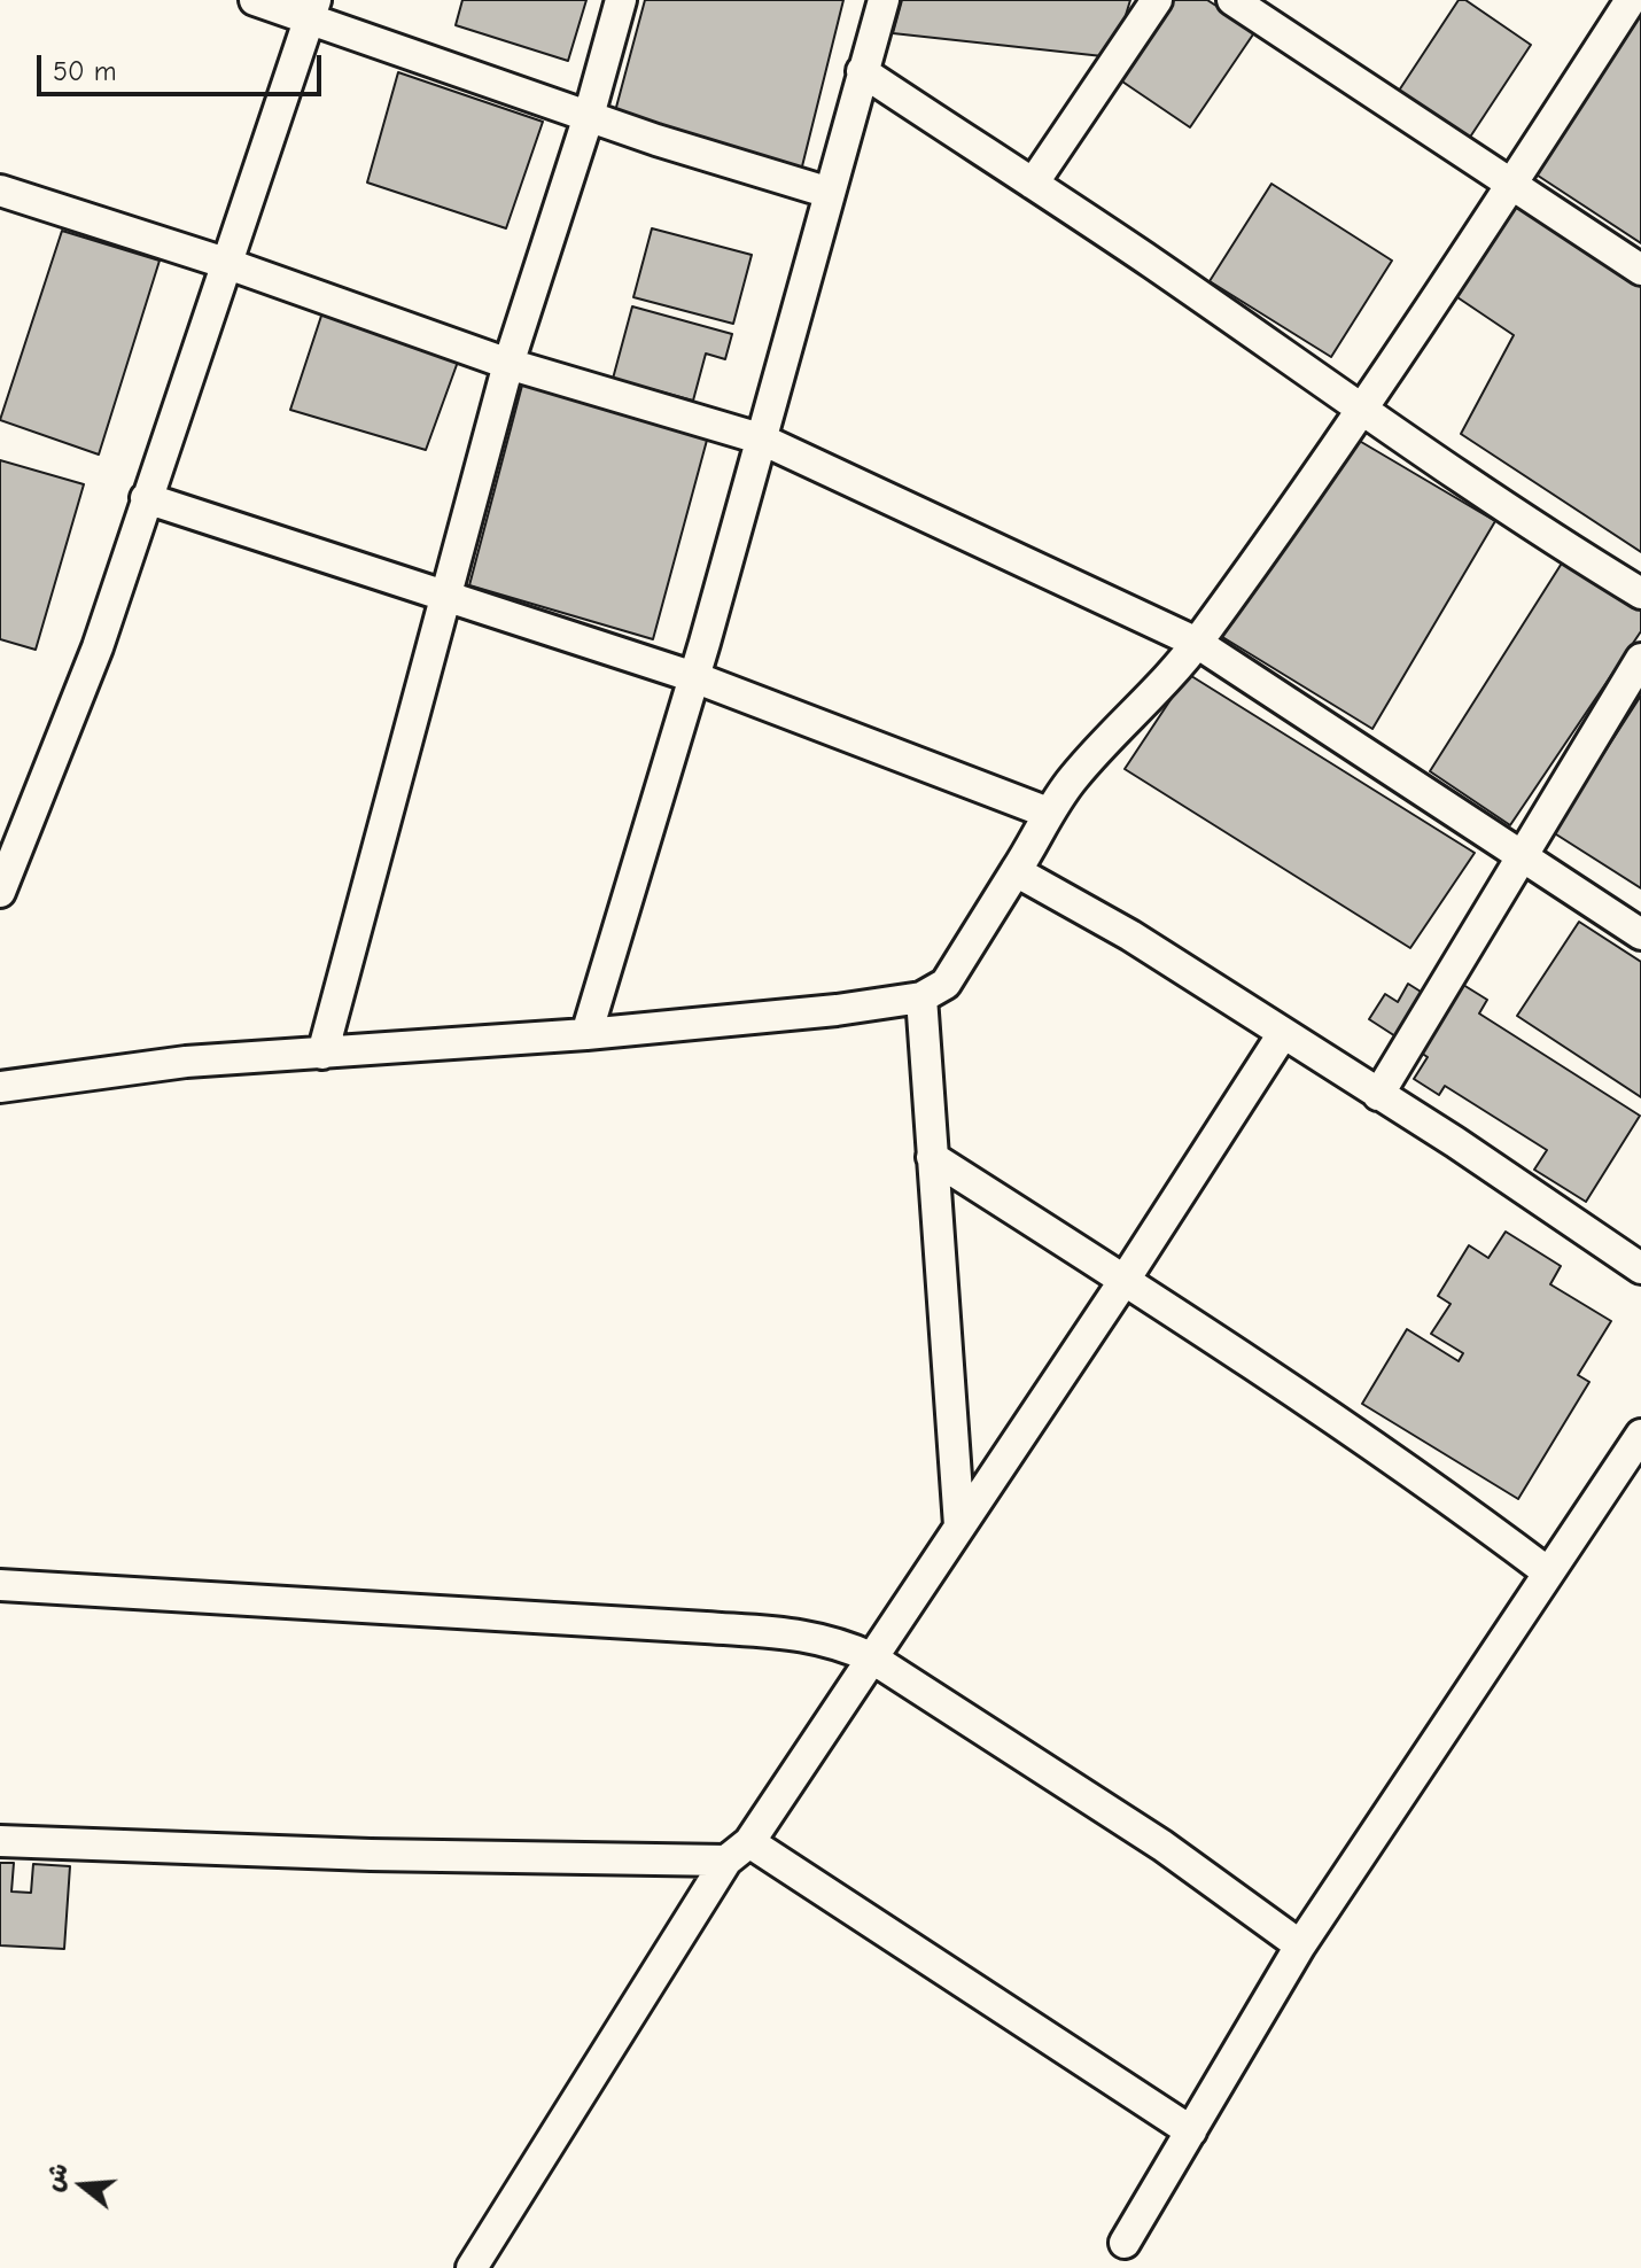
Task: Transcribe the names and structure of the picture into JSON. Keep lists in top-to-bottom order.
{
  "scale_bar": "50 m",
  "north": "left"
}
